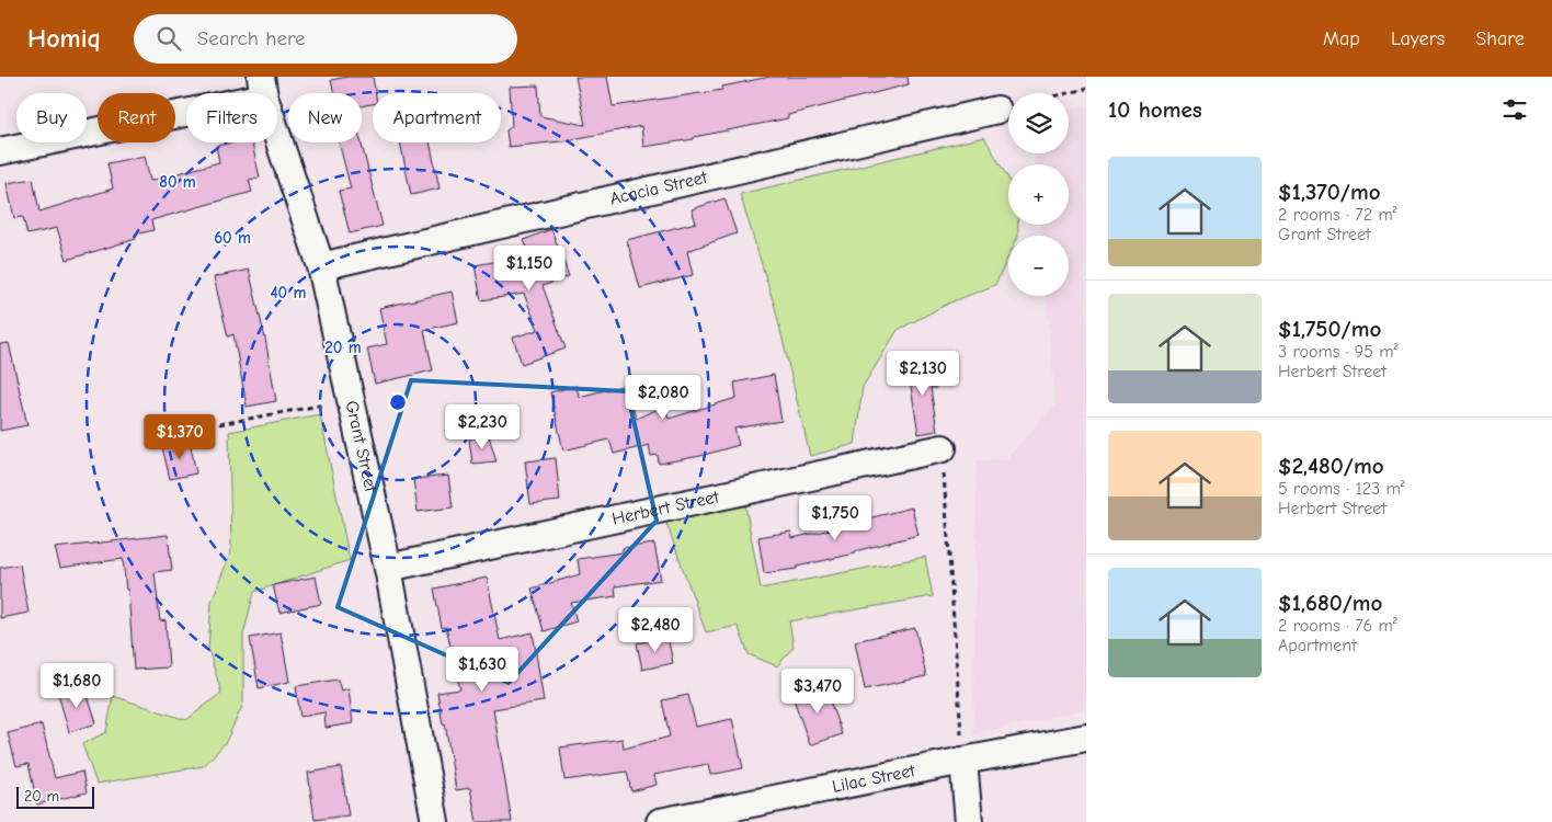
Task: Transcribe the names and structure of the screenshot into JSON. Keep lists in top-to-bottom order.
{
  "streets": {
    "street": [
      "Acacia Street",
      "Grant Street",
      "Herbert Street",
      "Lilac Street"
    ]
  },
  "crossings": [
    ["Acacia Street", "Grant Street"],
    ["Grant Street", "Herbert Street"]
  ],
  "scale_bar": "20 m",
  "page": {
    "header": "Homiq",
    "search": "Search here",
    "nav": ["Map", "Layers", "Share"],
    "heading": "10 homes",
    "map_buttons": ["+", "−"],
    "chip": [
      "Buy",
      "Rent",
      "Filters",
      "New",
      "Apartment"
    ],
    "list": [
      {
        "name": "$1,370/mo",
        "note": "2 rooms · 72 m² · Grant Street"
      },
      {
        "name": "$1,750/mo",
        "note": "3 rooms · 95 m² · Herbert Street"
      },
      {
        "name": "$2,480/mo",
        "note": "5 rooms · 123 m² · Herbert Street"
      },
      {
        "name": "$1,680/mo",
        "note": "2 rooms · 76 m² · Apartment"
      }
    ],
    "price": [
      "$1,150",
      "$2,130",
      "$2,080",
      "$2,230",
      "$1,370",
      "$1,750",
      "$2,480",
      "$1,630",
      "$1,680",
      "$3,470"
    ],
    "scale": "20 m"
  },
  "rings": [
    "80 m",
    "60 m",
    "40 m",
    "20 m"
  ]
}
